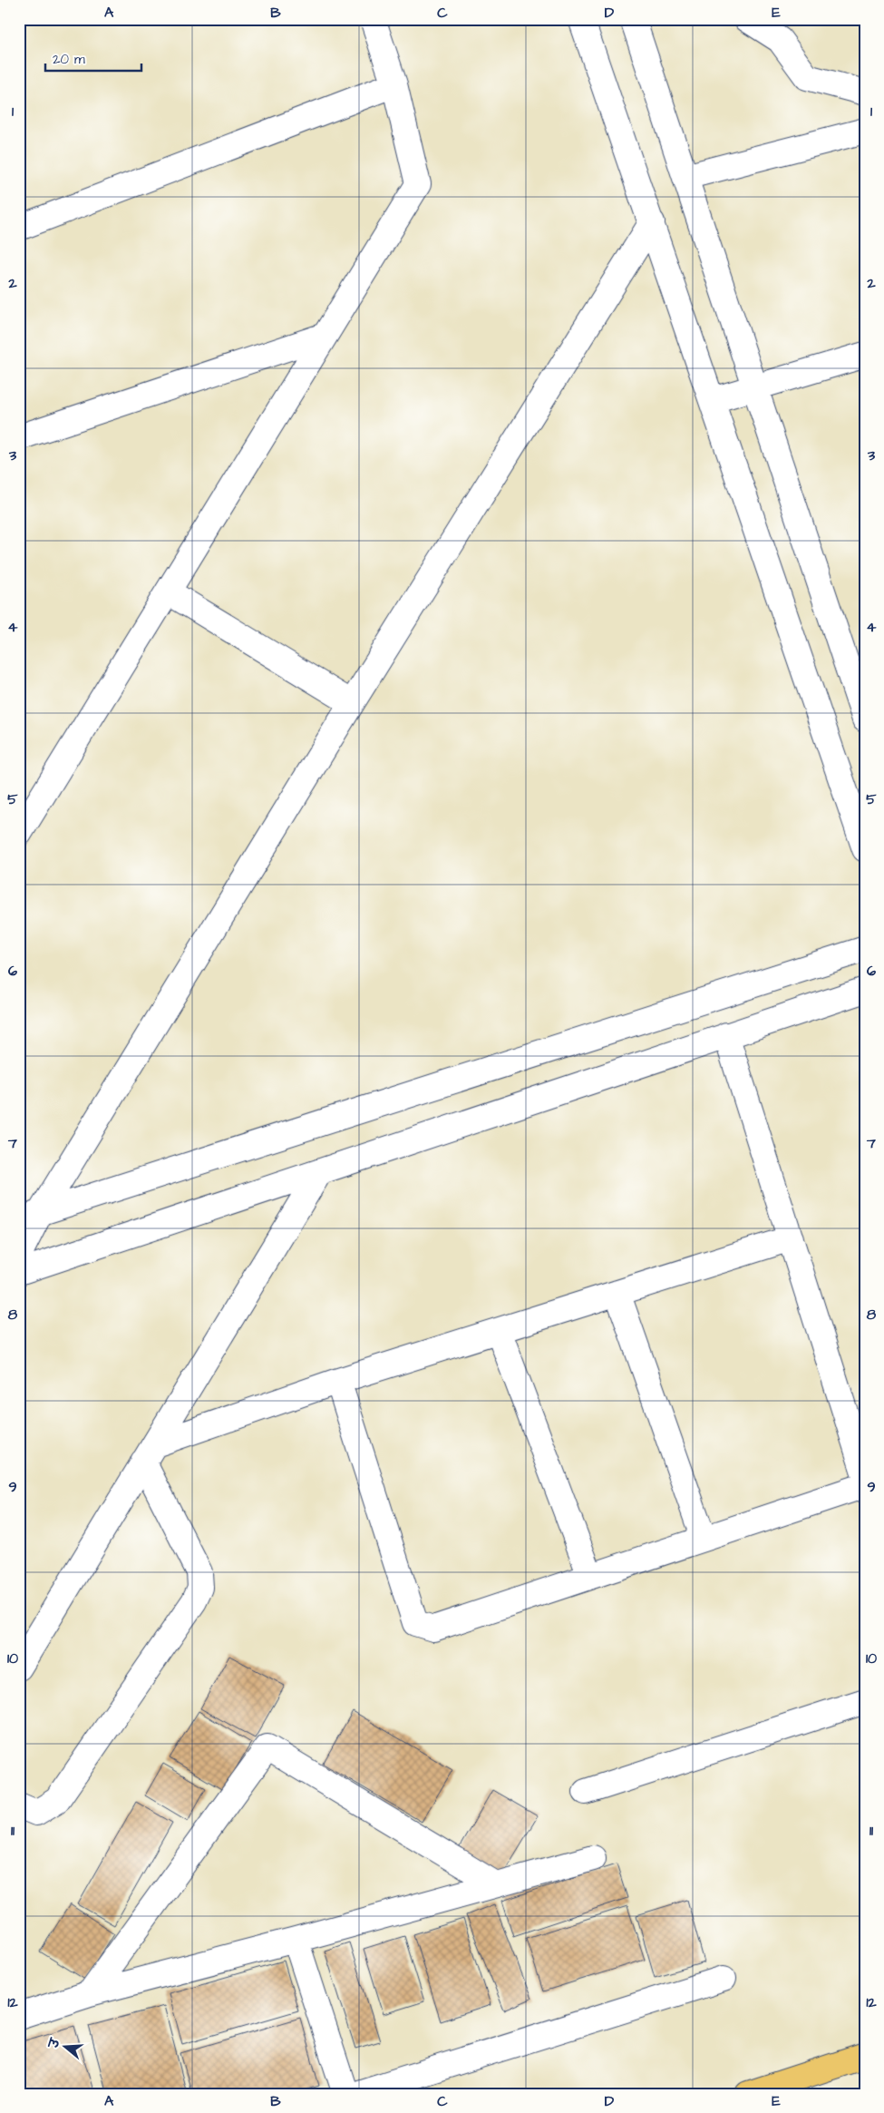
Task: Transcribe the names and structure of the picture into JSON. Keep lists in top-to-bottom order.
{
  "scale_bar": "20 m",
  "north": "left",
  "grid": {
    "columns": [
      "A",
      "B",
      "C",
      "D",
      "E"
    ],
    "rows": [
      "1",
      "2",
      "3",
      "4",
      "5",
      "6",
      "7",
      "8",
      "9",
      "10",
      "11",
      "12"
    ]
  }
}
